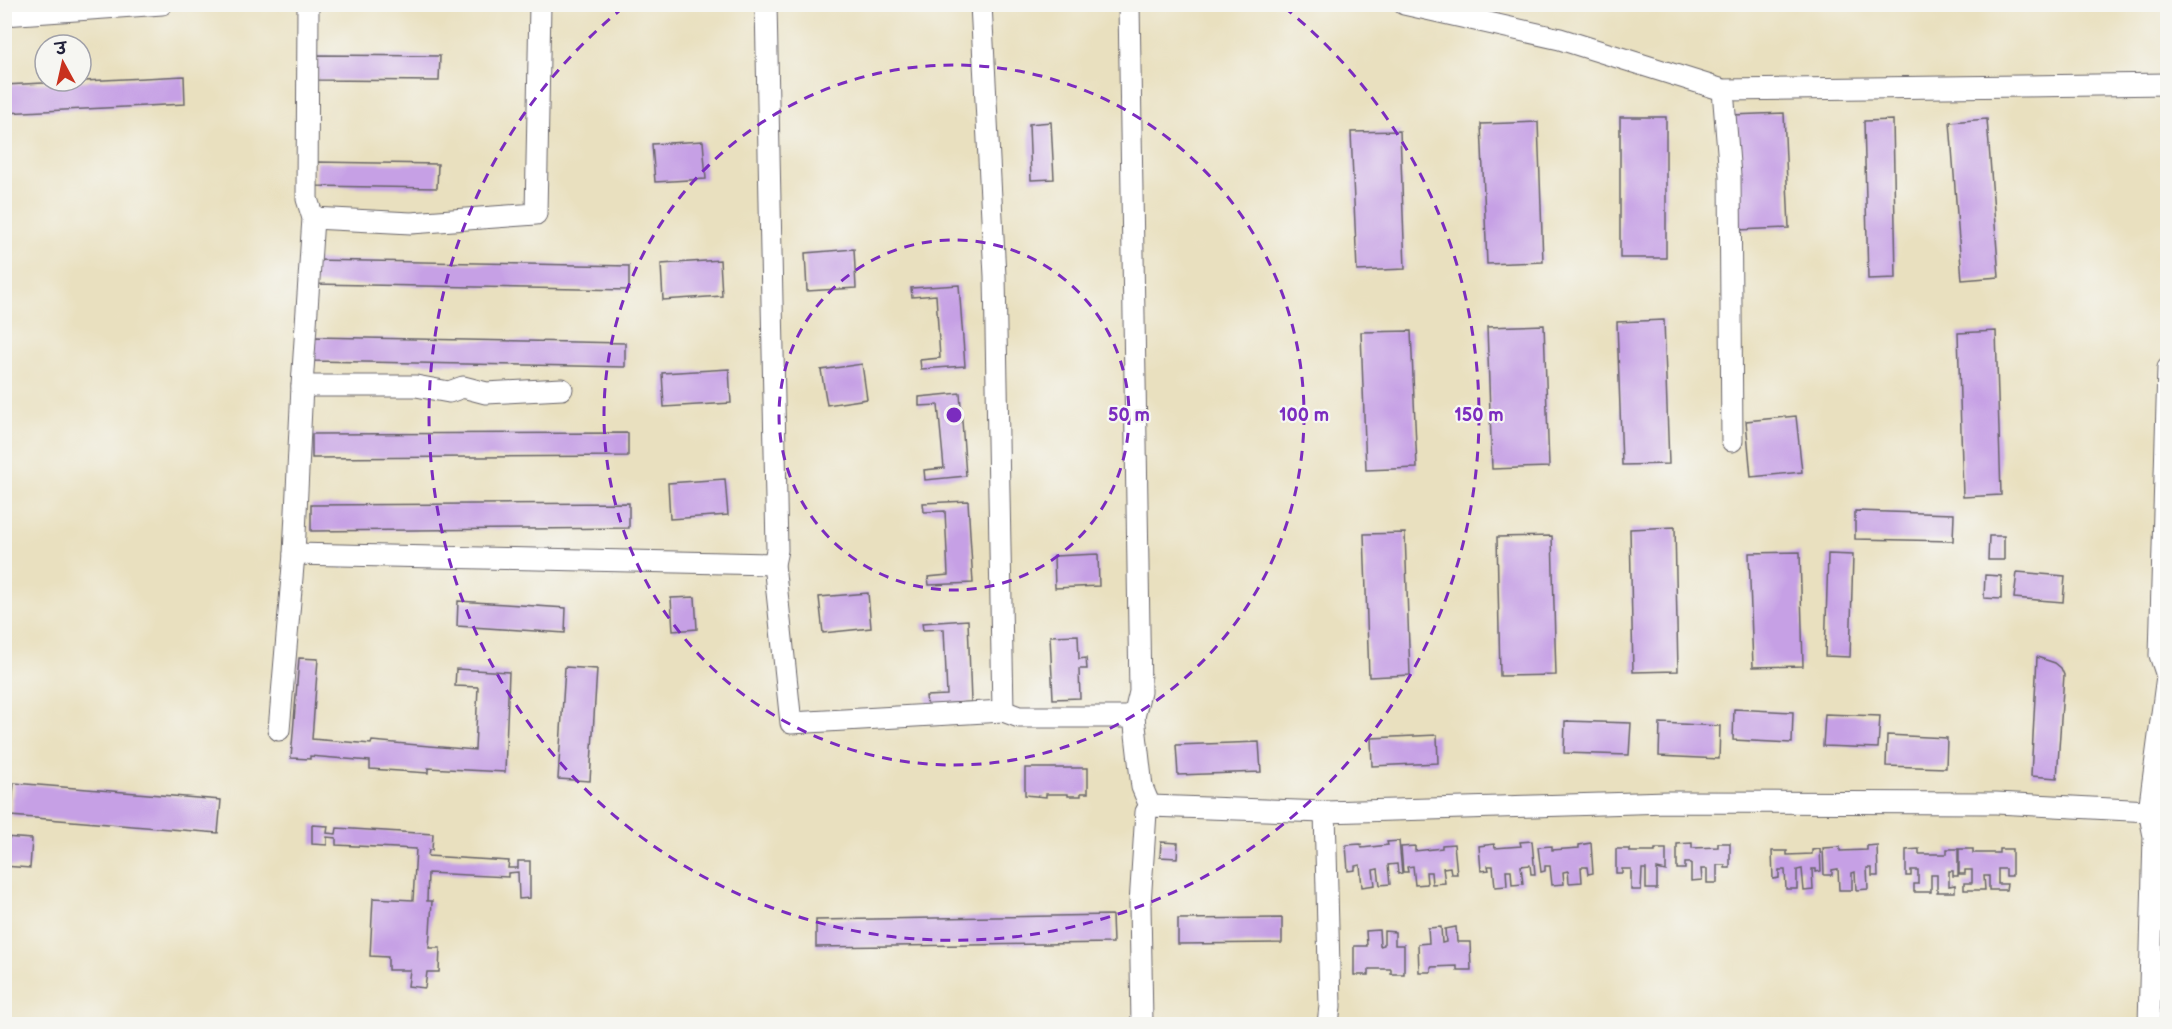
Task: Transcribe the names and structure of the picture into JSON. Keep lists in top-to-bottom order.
{
  "north": "top",
  "rings": ["50 m", "100 m", "150 m"]
}
